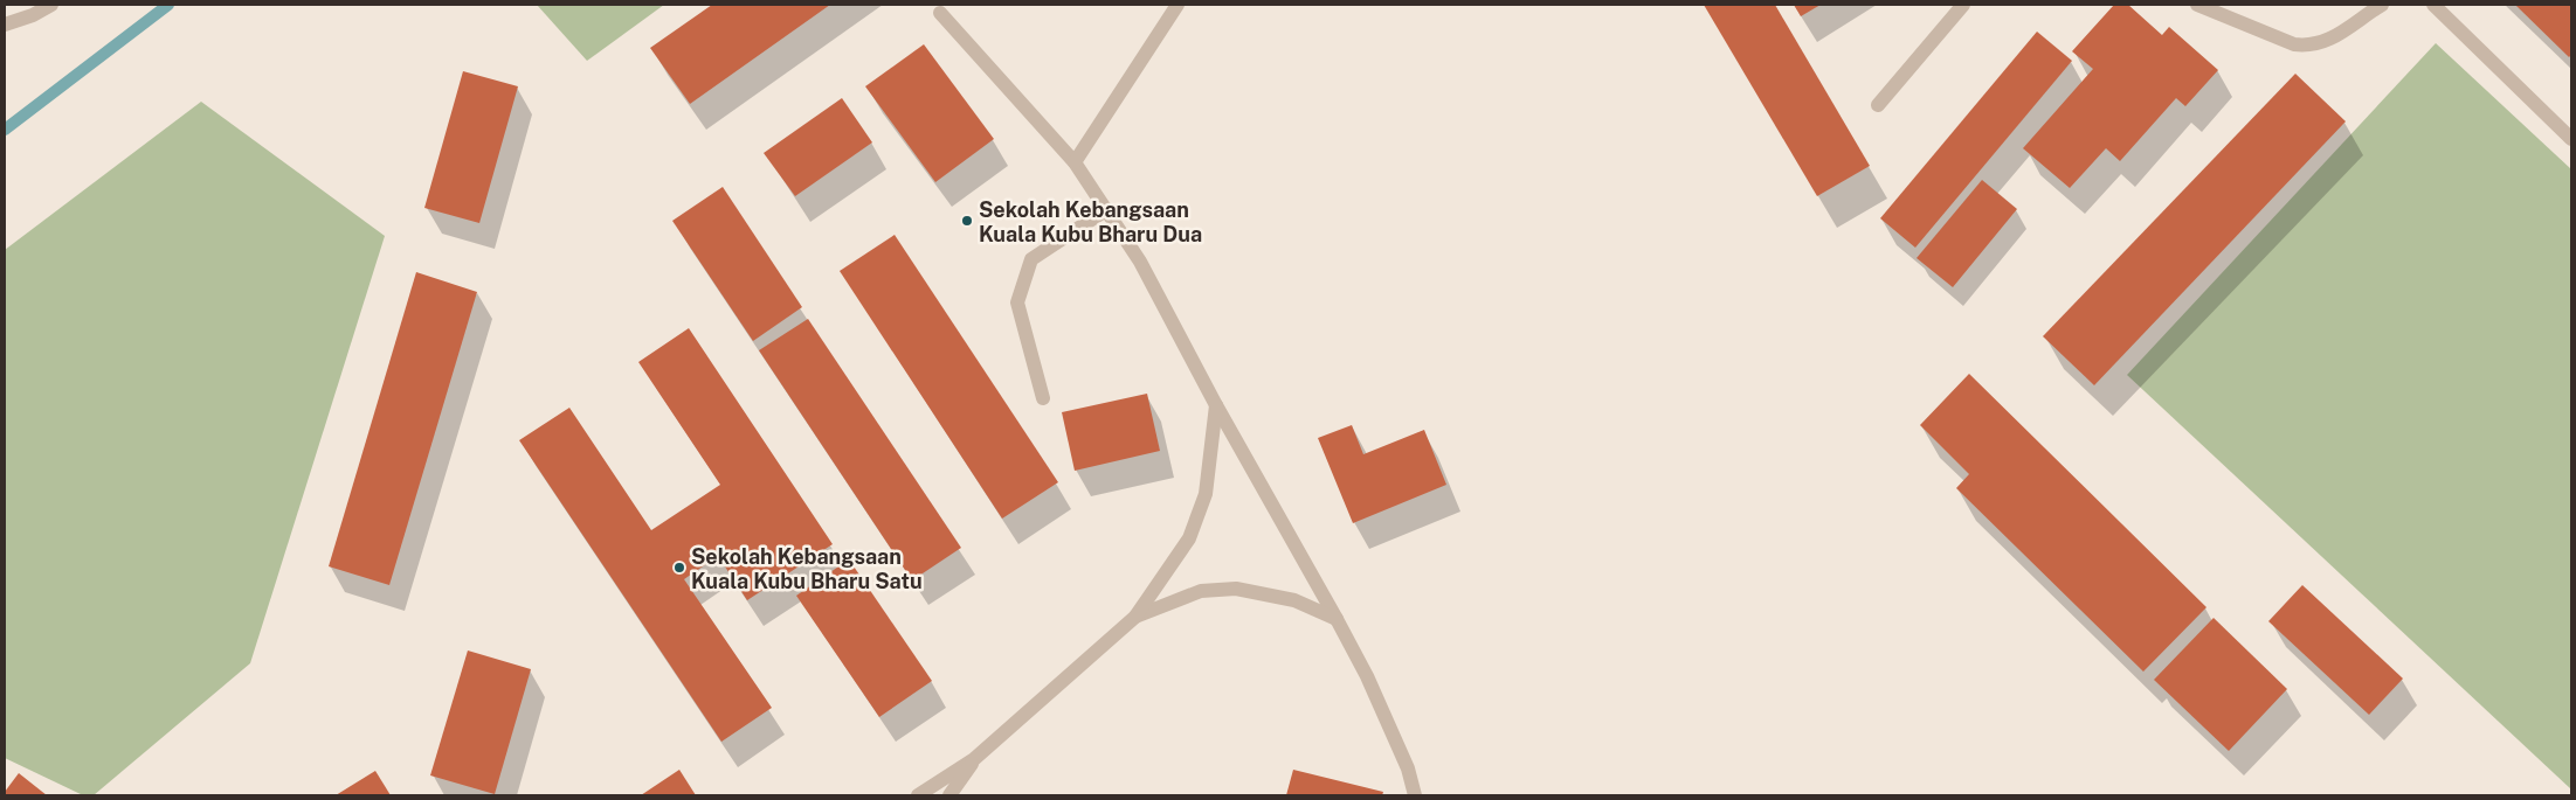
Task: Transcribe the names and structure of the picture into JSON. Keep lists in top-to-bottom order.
{
  "places": ["Sekolah Kebangsaan Kuala Kubu Bharu Dua", "Sekolah Kebangsaan Kuala Kubu Bharu Satu"]
}
